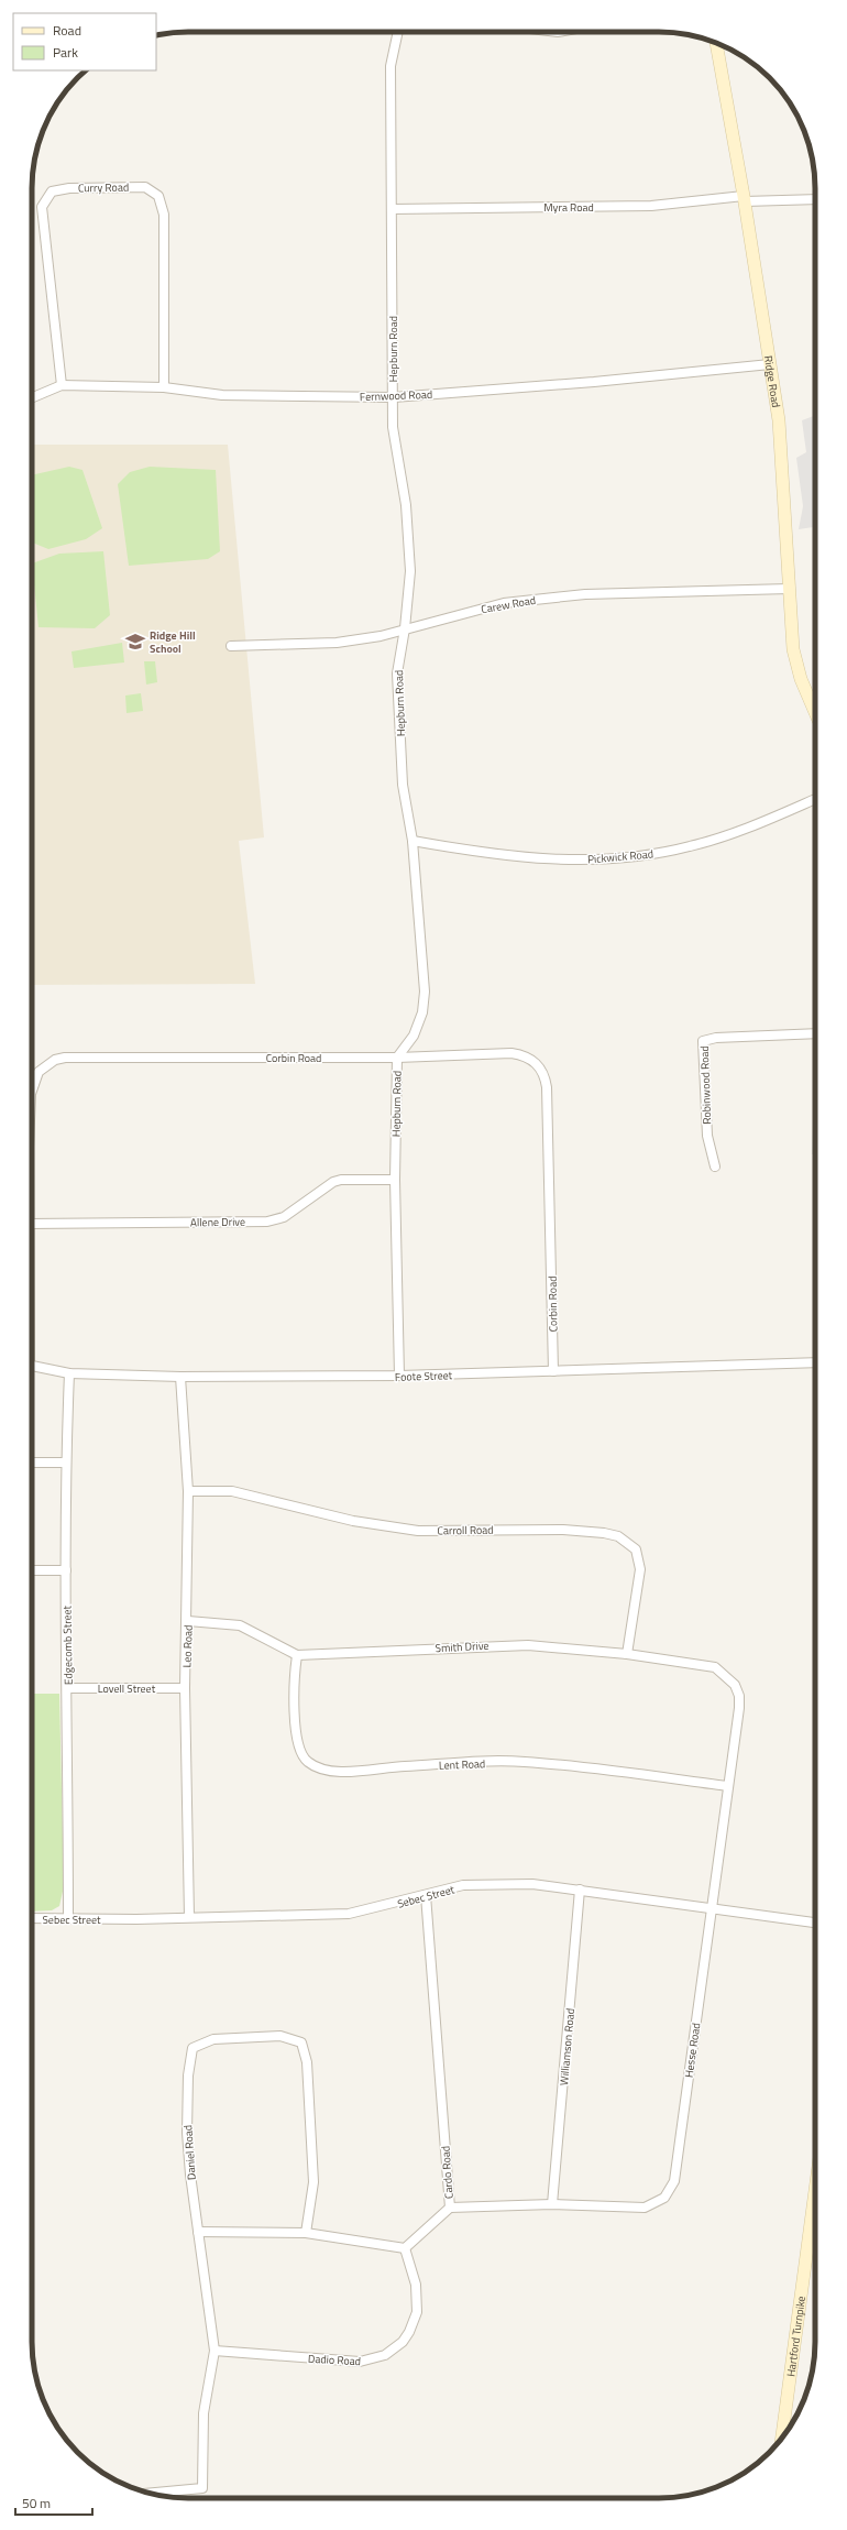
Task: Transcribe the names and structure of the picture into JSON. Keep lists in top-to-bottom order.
{
  "streets": {
    "main road": ["Ridge Road", "Hartford Turnpike"],
    "street": [
      "Curry Road",
      "Myra Road",
      "Hepburn Road",
      "Fernwood Road",
      "Carew Road",
      "Pickwick Road",
      "Corbin Road",
      "Robinwood Road",
      "Allene Drive",
      "Foote Street",
      "Carroll Road",
      "Edgecomb Street",
      "Leo Road",
      "Smith Drive",
      "Lovell Street",
      "Lent Road",
      "Sebec Street",
      "Williamson Road",
      "Hesse Road",
      "Daniel Road",
      "Cardo Road",
      "Dadio Road"
    ]
  },
  "crossings": [
    ["Curry Road", "Fernwood Road"],
    ["Myra Road", "Hepburn Road"],
    ["Myra Road", "Ridge Road"],
    ["Hepburn Road", "Fernwood Road"],
    ["Hepburn Road", "Carew Road"],
    ["Hepburn Road", "Pickwick Road"],
    ["Hepburn Road", "Corbin Road"],
    ["Hepburn Road", "Allene Drive"],
    ["Hepburn Road", "Foote Street"],
    ["Ridge Road", "Fernwood Road"],
    ["Ridge Road", "Carew Road"],
    ["Corbin Road", "Foote Street"],
    ["Foote Street", "Edgecomb Street"],
    ["Foote Street", "Leo Road"],
    ["Carroll Road", "Leo Road"],
    ["Carroll Road", "Smith Drive"],
    ["Edgecomb Street", "Lovell Street"],
    ["Edgecomb Street", "Sebec Street"],
    ["Leo Road", "Smith Drive"],
    ["Leo Road", "Lovell Street"],
    ["Leo Road", "Sebec Street"],
    ["Smith Drive", "Lent Road"],
    ["Smith Drive", "Hesse Road"],
    ["Lent Road", "Hesse Road"],
    ["Sebec Street", "Williamson Road"],
    ["Sebec Street", "Hesse Road"],
    ["Sebec Street", "Cardo Road"],
    ["Williamson Road", "Hesse Road"],
    ["Hesse Road", "Cardo Road"],
    ["Daniel Road", "Dadio Road"],
    ["Cardo Road", "Dadio Road"]
  ],
  "places": {
    "school or university": ["Ridge Hill School"]
  },
  "legend": ["Road", "Park"],
  "scale_bar": "50 m"
}
